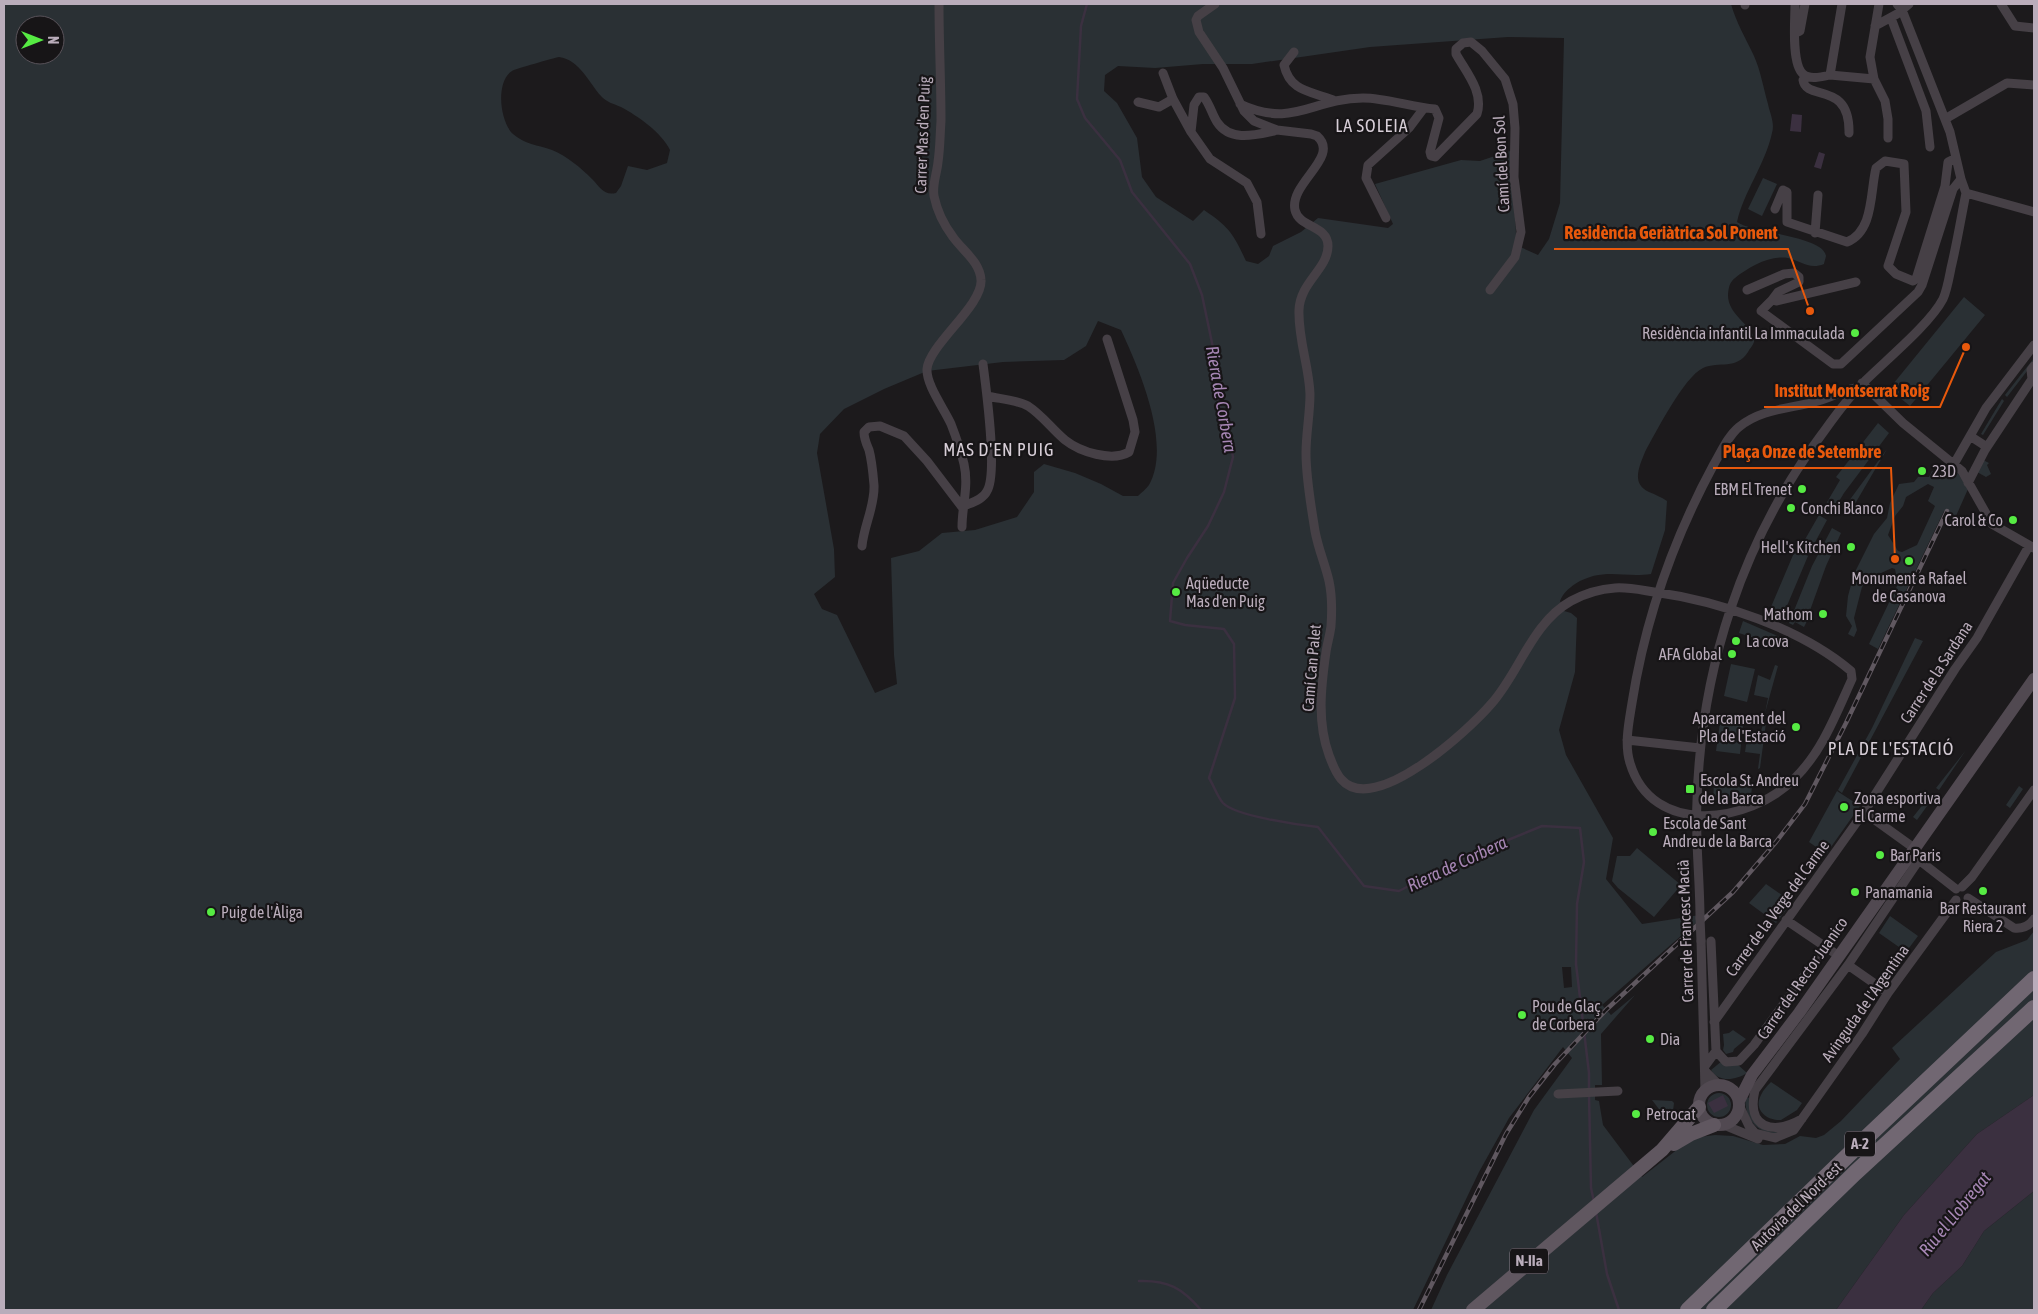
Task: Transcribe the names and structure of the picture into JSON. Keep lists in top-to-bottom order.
{
  "streets": {
    "highway": ["A-2", "Autovia del Nord-est"],
    "main road": ["Carrer del Rector Juanico", "N-IIa"],
    "street": [
      "Carrer Mas d'en Puig",
      "Camí del Bon Sol",
      "Camí Can Palet",
      "Carrer de la Sardana",
      "Carrer de la Verge del Carme",
      "Carrer de Francesc Macià",
      "Avinguda de l'Argentina"
    ]
  },
  "crossings": [
    ["Camí Can Palet", "Carrer de Francesc Macià"],
    ["Carrer de la Sardana", "Carrer de la Verge del Carme"],
    ["Carrer de la Verge del Carme", "Carrer de Francesc Macià"],
    ["Carrer de Francesc Macià", "Carrer del Rector Juanico"],
    ["Carrer de Francesc Macià", "Avinguda de l'Argentina"],
    ["Carrer de Francesc Macià", "N-IIa"],
    ["Carrer del Rector Juanico", "Avinguda de l'Argentina"],
    ["Carrer del Rector Juanico", "N-IIa"],
    ["Avinguda de l'Argentina", "N-IIa"]
  ],
  "districts": ["LA SOLEIA", "MAS D'EN PUIG", "PLA DE L'ESTACIÓ"],
  "water": ["Riera de Corbera", "Riu el Llobregat"],
  "places": {
    "other": [
      "Residència Geriàtrica Sol Ponent",
      "Residència infantil La Immaculada",
      "Institut Montserrat Roig",
      "23D",
      "EBM El Trenet",
      "Conchi Blanco",
      "Carol & Co",
      "Hell's Kitchen",
      "Plaça Onze de Setembre",
      "Monument a Rafael de Casanova",
      "Aqüeducte Mas d'en Puig",
      "Mathom",
      "La cova",
      "AFA Global",
      "Aparcament del Pla de l'Estació",
      "Zona esportiva El Carme",
      "Escola de Sant Andreu de la Barca",
      "Bar Paris",
      "Bar Restaurant Riera 2",
      "Panamania",
      "Puig de l'Àliga",
      "Pou de Glaç de Corbera",
      "Dia",
      "Petrocat"
    ],
    "transit": ["Escola St. Andreu de la Barca"]
  },
  "north": "right"
}
